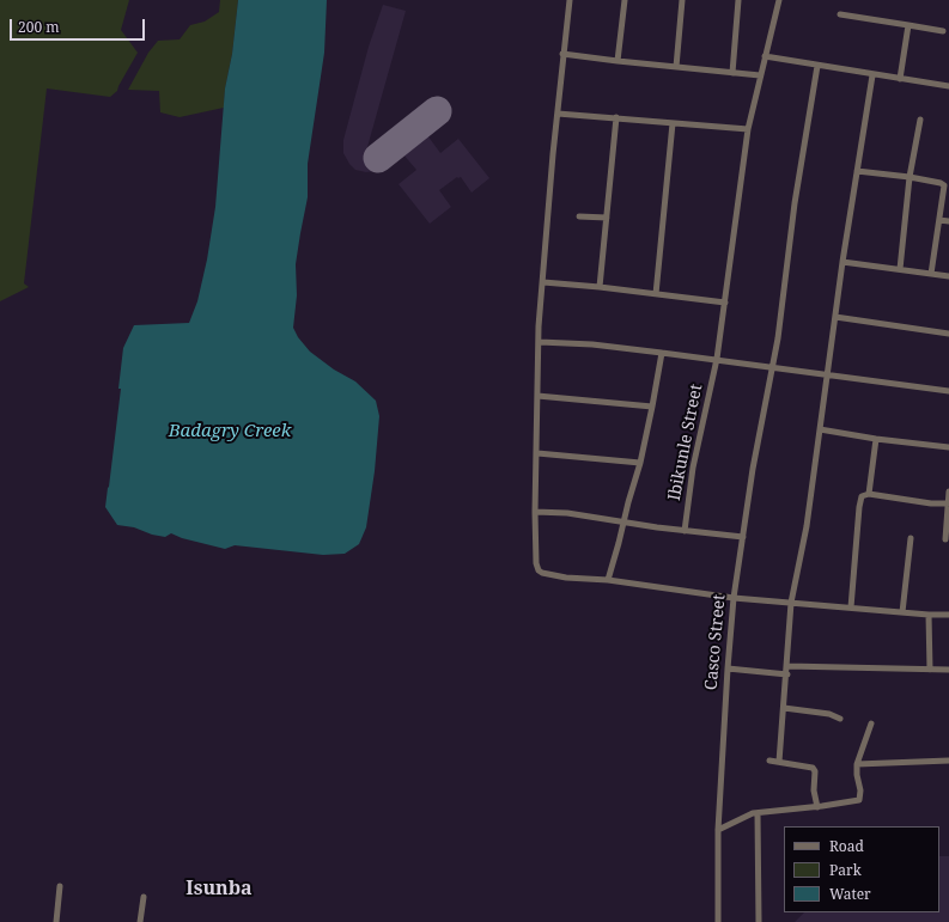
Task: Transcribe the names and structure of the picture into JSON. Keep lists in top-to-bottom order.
{
  "streets": {
    "street": ["Ibikunle Street", "Casco Street"]
  },
  "districts": ["Isunba"],
  "water": ["Badagry Creek"],
  "legend": ["Road", "Park", "Water"],
  "scale_bar": "200 m"
}
